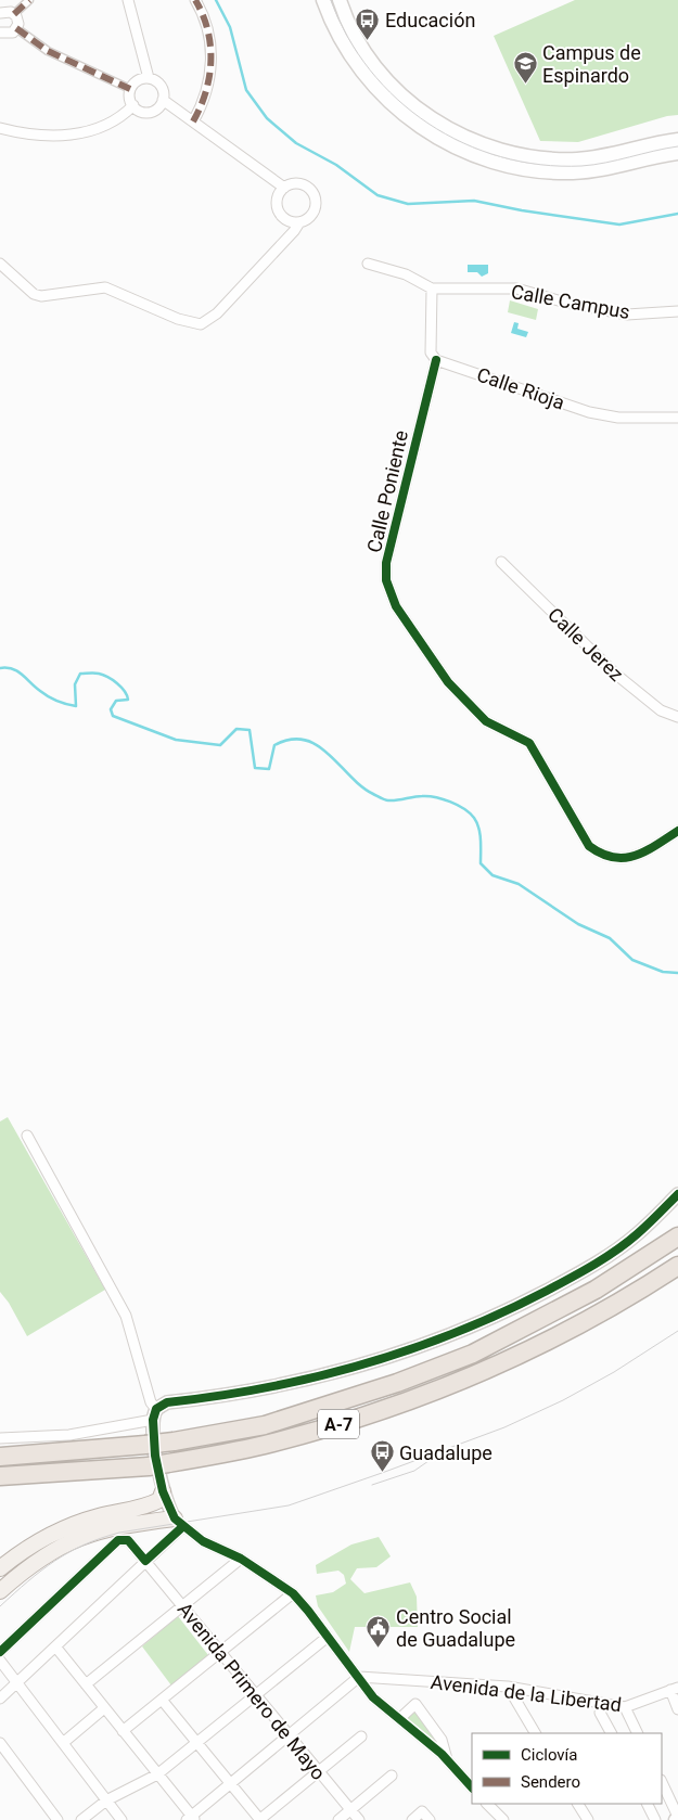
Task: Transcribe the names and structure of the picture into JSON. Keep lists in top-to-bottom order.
{
  "streets": {
    "highway": ["A-7"],
    "street": [
      "Calle Campus",
      "Calle Rioja",
      "Calle Poniente",
      "Calle Jerez",
      "Avenida Primero de Mayo",
      "Avenida de la Libertad"
    ]
  },
  "crossings": [
    ["Calle Rioja", "Calle Poniente"]
  ],
  "places": {
    "bus stop": ["Educación", "Guadalupe"],
    "school or university": ["Campus de Espinardo"],
    "public building": ["Centro Social de Guadalupe"]
  },
  "legend": ["Ciclovía", "Sendero"]
}
